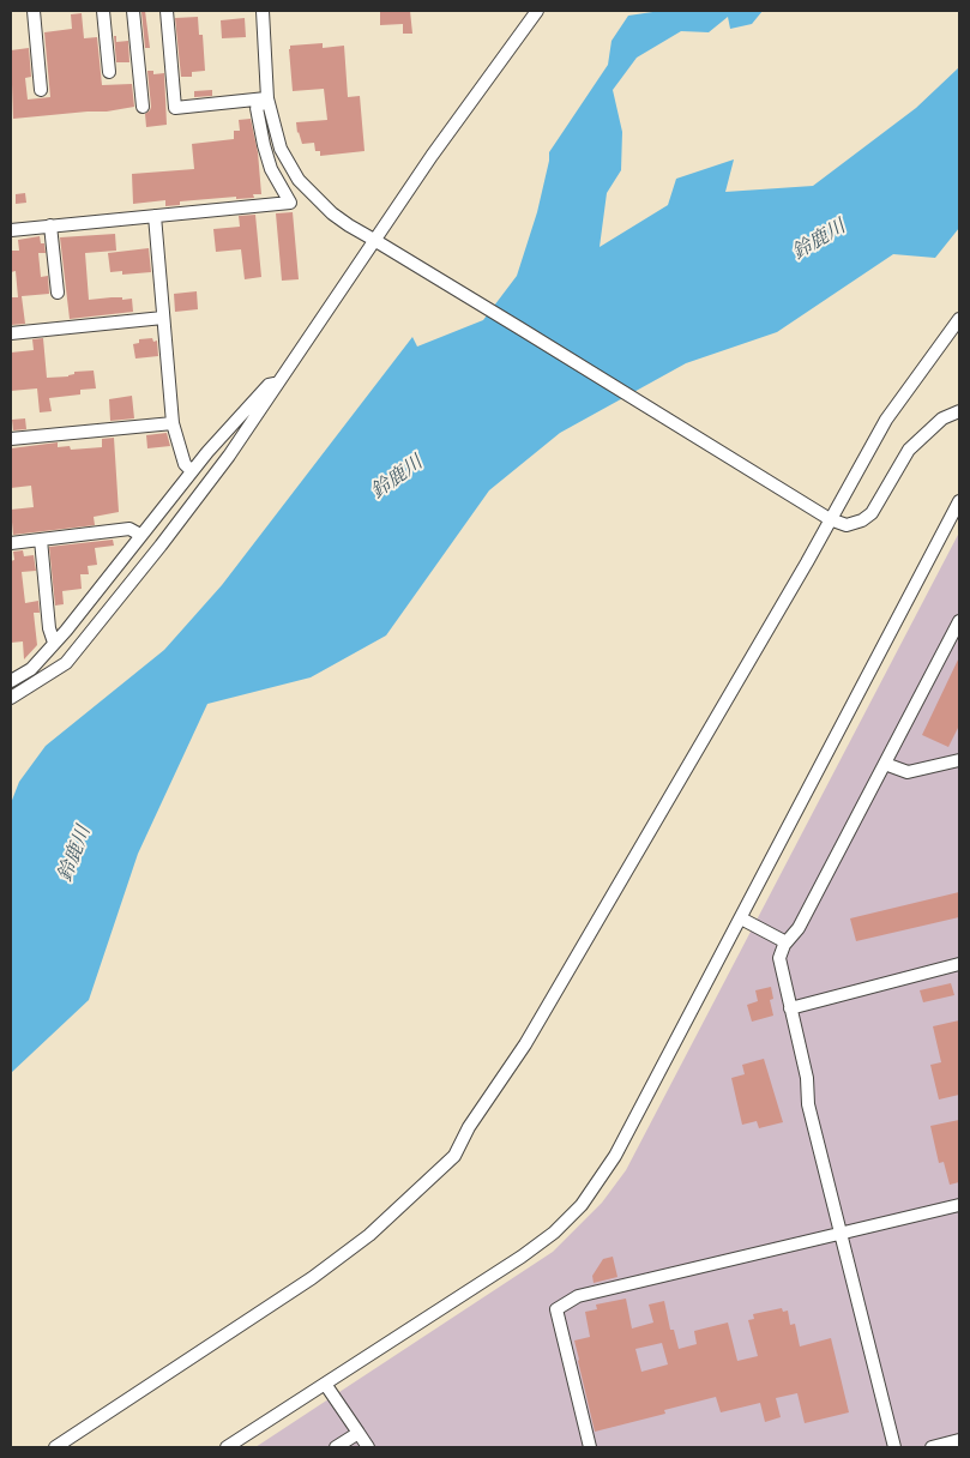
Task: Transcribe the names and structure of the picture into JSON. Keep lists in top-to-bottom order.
{
  "water": ["鈴鹿川"]
}
